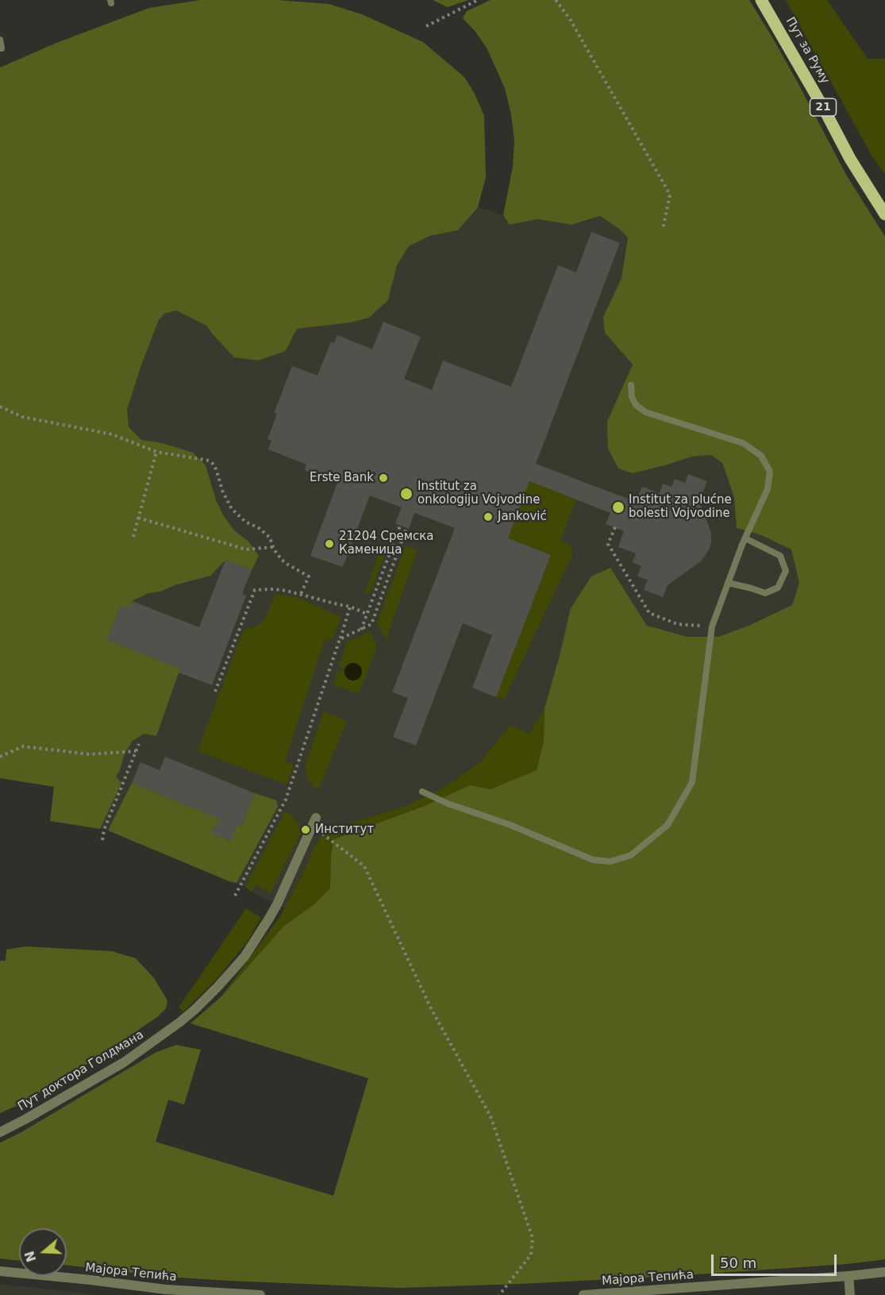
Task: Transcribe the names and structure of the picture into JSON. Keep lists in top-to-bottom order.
{
  "streets": {
    "main road": ["Пут за Руму", "21"],
    "street": ["Пут доктора Голдмана", "Мајора Тепића"]
  },
  "places": [
    "Erste Bank",
    "Institut za onkologiju Vojvodine",
    "Institut za plućne bolesti Vojvodine",
    "Janković",
    "21204 Сремска Каменица",
    "Институт"
  ],
  "scale_bar": "50 m",
  "north": "left"
}
